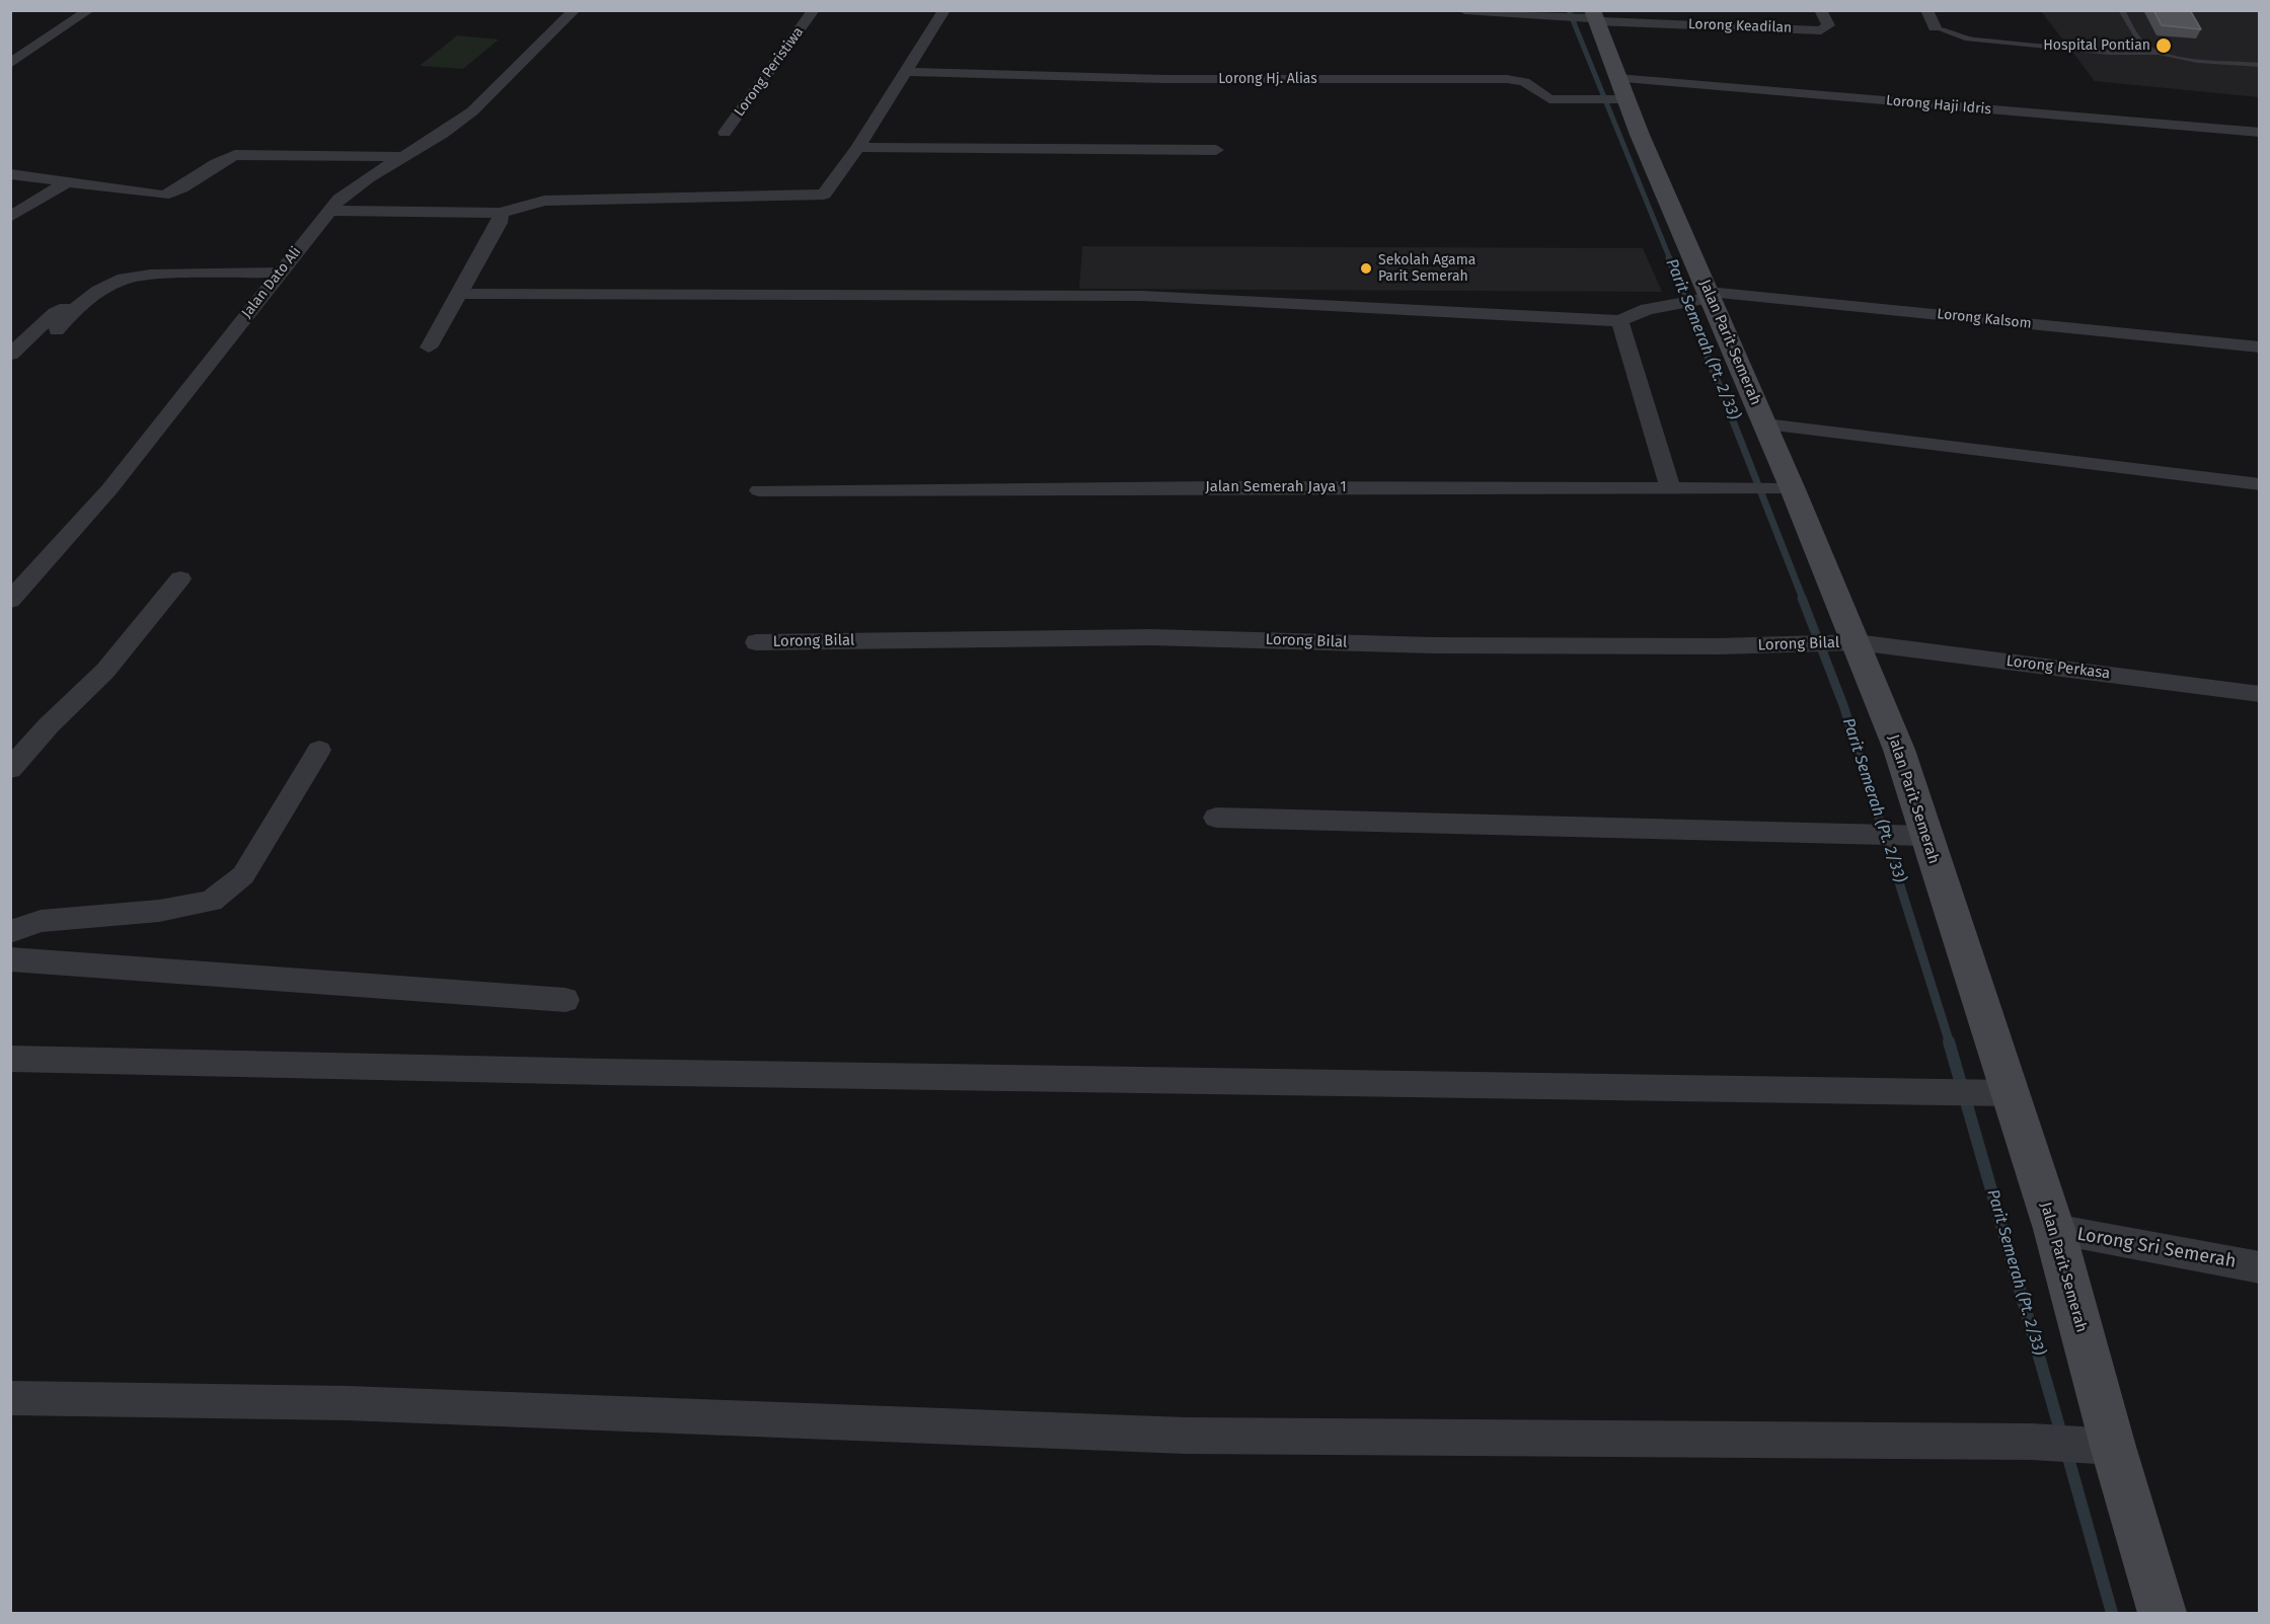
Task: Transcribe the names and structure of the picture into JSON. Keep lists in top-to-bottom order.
{
  "streets": {
    "main road": ["Jalan Parit Semerah"],
    "street": [
      "Lorong Keadilan",
      "Lorong Peristiwa",
      "Lorong Hj. Alias",
      "Lorong Haji Idris",
      "Jalan Dato Ali",
      "Lorong Kalsom",
      "Jalan Semerah Jaya 1",
      "Lorong Bilal",
      "Lorong Perkasa",
      "Lorong Sri Semerah"
    ]
  },
  "crossings": [
    ["Lorong Keadilan", "Jalan Parit Semerah"],
    ["Lorong Hj. Alias", "Lorong Haji Idris"],
    ["Lorong Hj. Alias", "Jalan Parit Semerah"],
    ["Lorong Haji Idris", "Jalan Parit Semerah"],
    ["Lorong Kalsom", "Jalan Parit Semerah"],
    ["Jalan Parit Semerah", "Jalan Semerah Jaya 1"],
    ["Jalan Parit Semerah", "Lorong Bilal"],
    ["Jalan Parit Semerah", "Lorong Perkasa"],
    ["Jalan Parit Semerah", "Lorong Sri Semerah"],
    ["Lorong Bilal", "Lorong Perkasa"]
  ],
  "water": ["Parit Semerah (Pt. 2/33)"],
  "places": ["Hospital Pontian", "Sekolah Agama Parit Semerah"]
}
